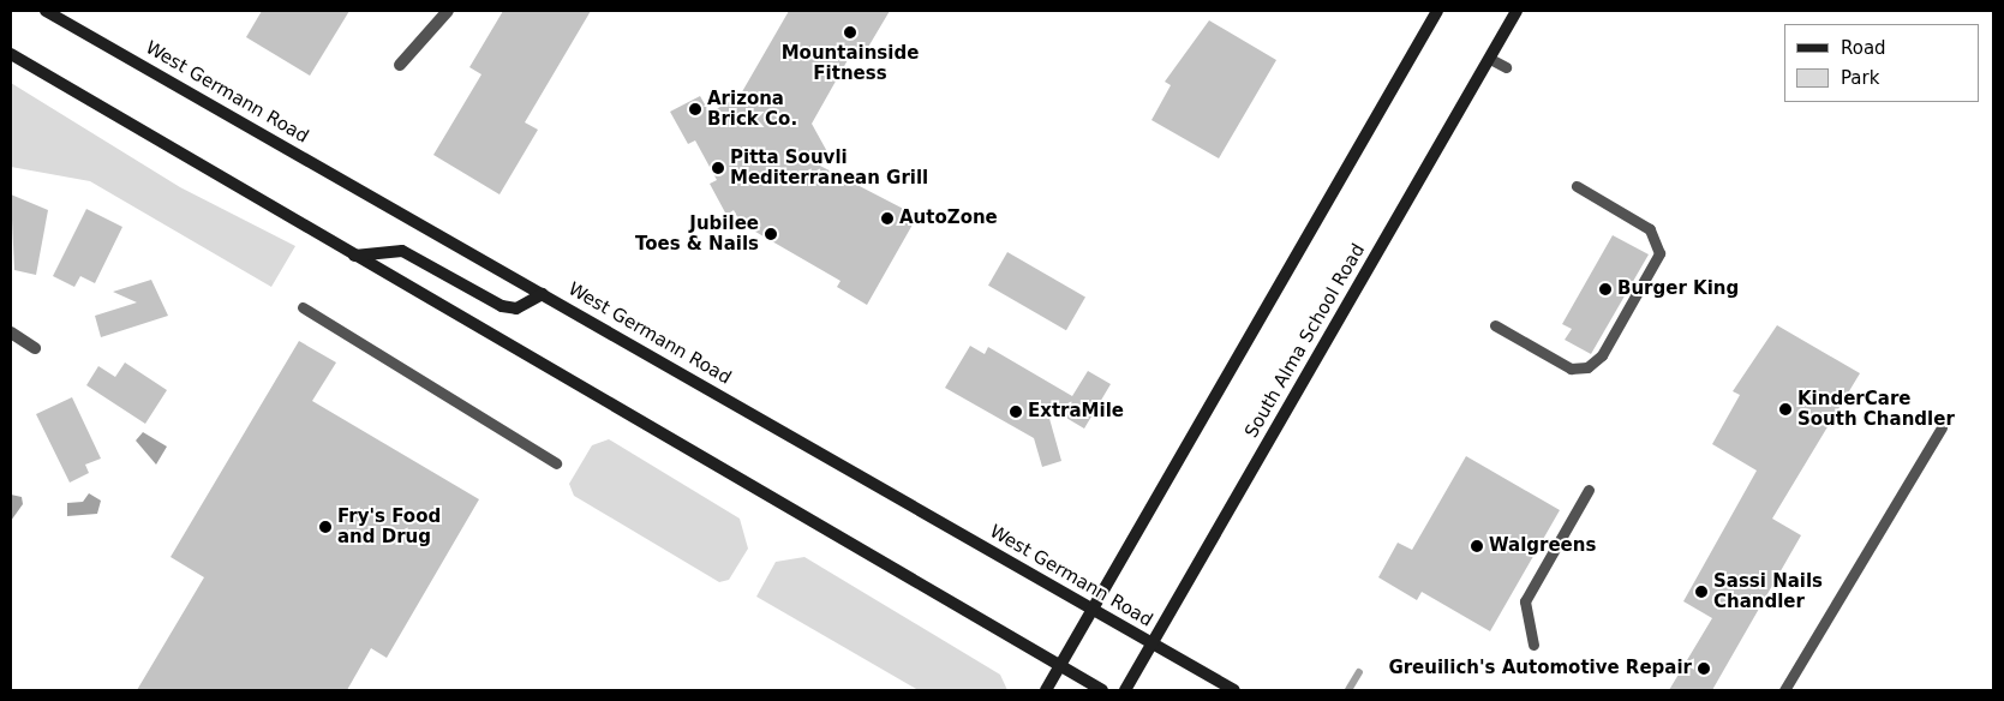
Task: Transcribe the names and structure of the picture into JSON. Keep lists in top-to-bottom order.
{
  "streets": {
    "main road": ["West Germann Road", "South Alma School Road"]
  },
  "crossings": [
    ["West Germann Road", "South Alma School Road"]
  ],
  "places": [
    "Mountainside Fitness",
    "Arizona Brick Co.",
    "Pitta Souvli Mediterranean Grill",
    "AutoZone",
    "Jubilee Toes & Nails",
    "Burger King",
    "KinderCare South Chandler",
    "ExtraMile",
    "Fry's Food and Drug",
    "Walgreens",
    "Sassi Nails Chandler",
    "Greuilich's Automotive Repair"
  ],
  "legend": ["Road", "Park"]
}
